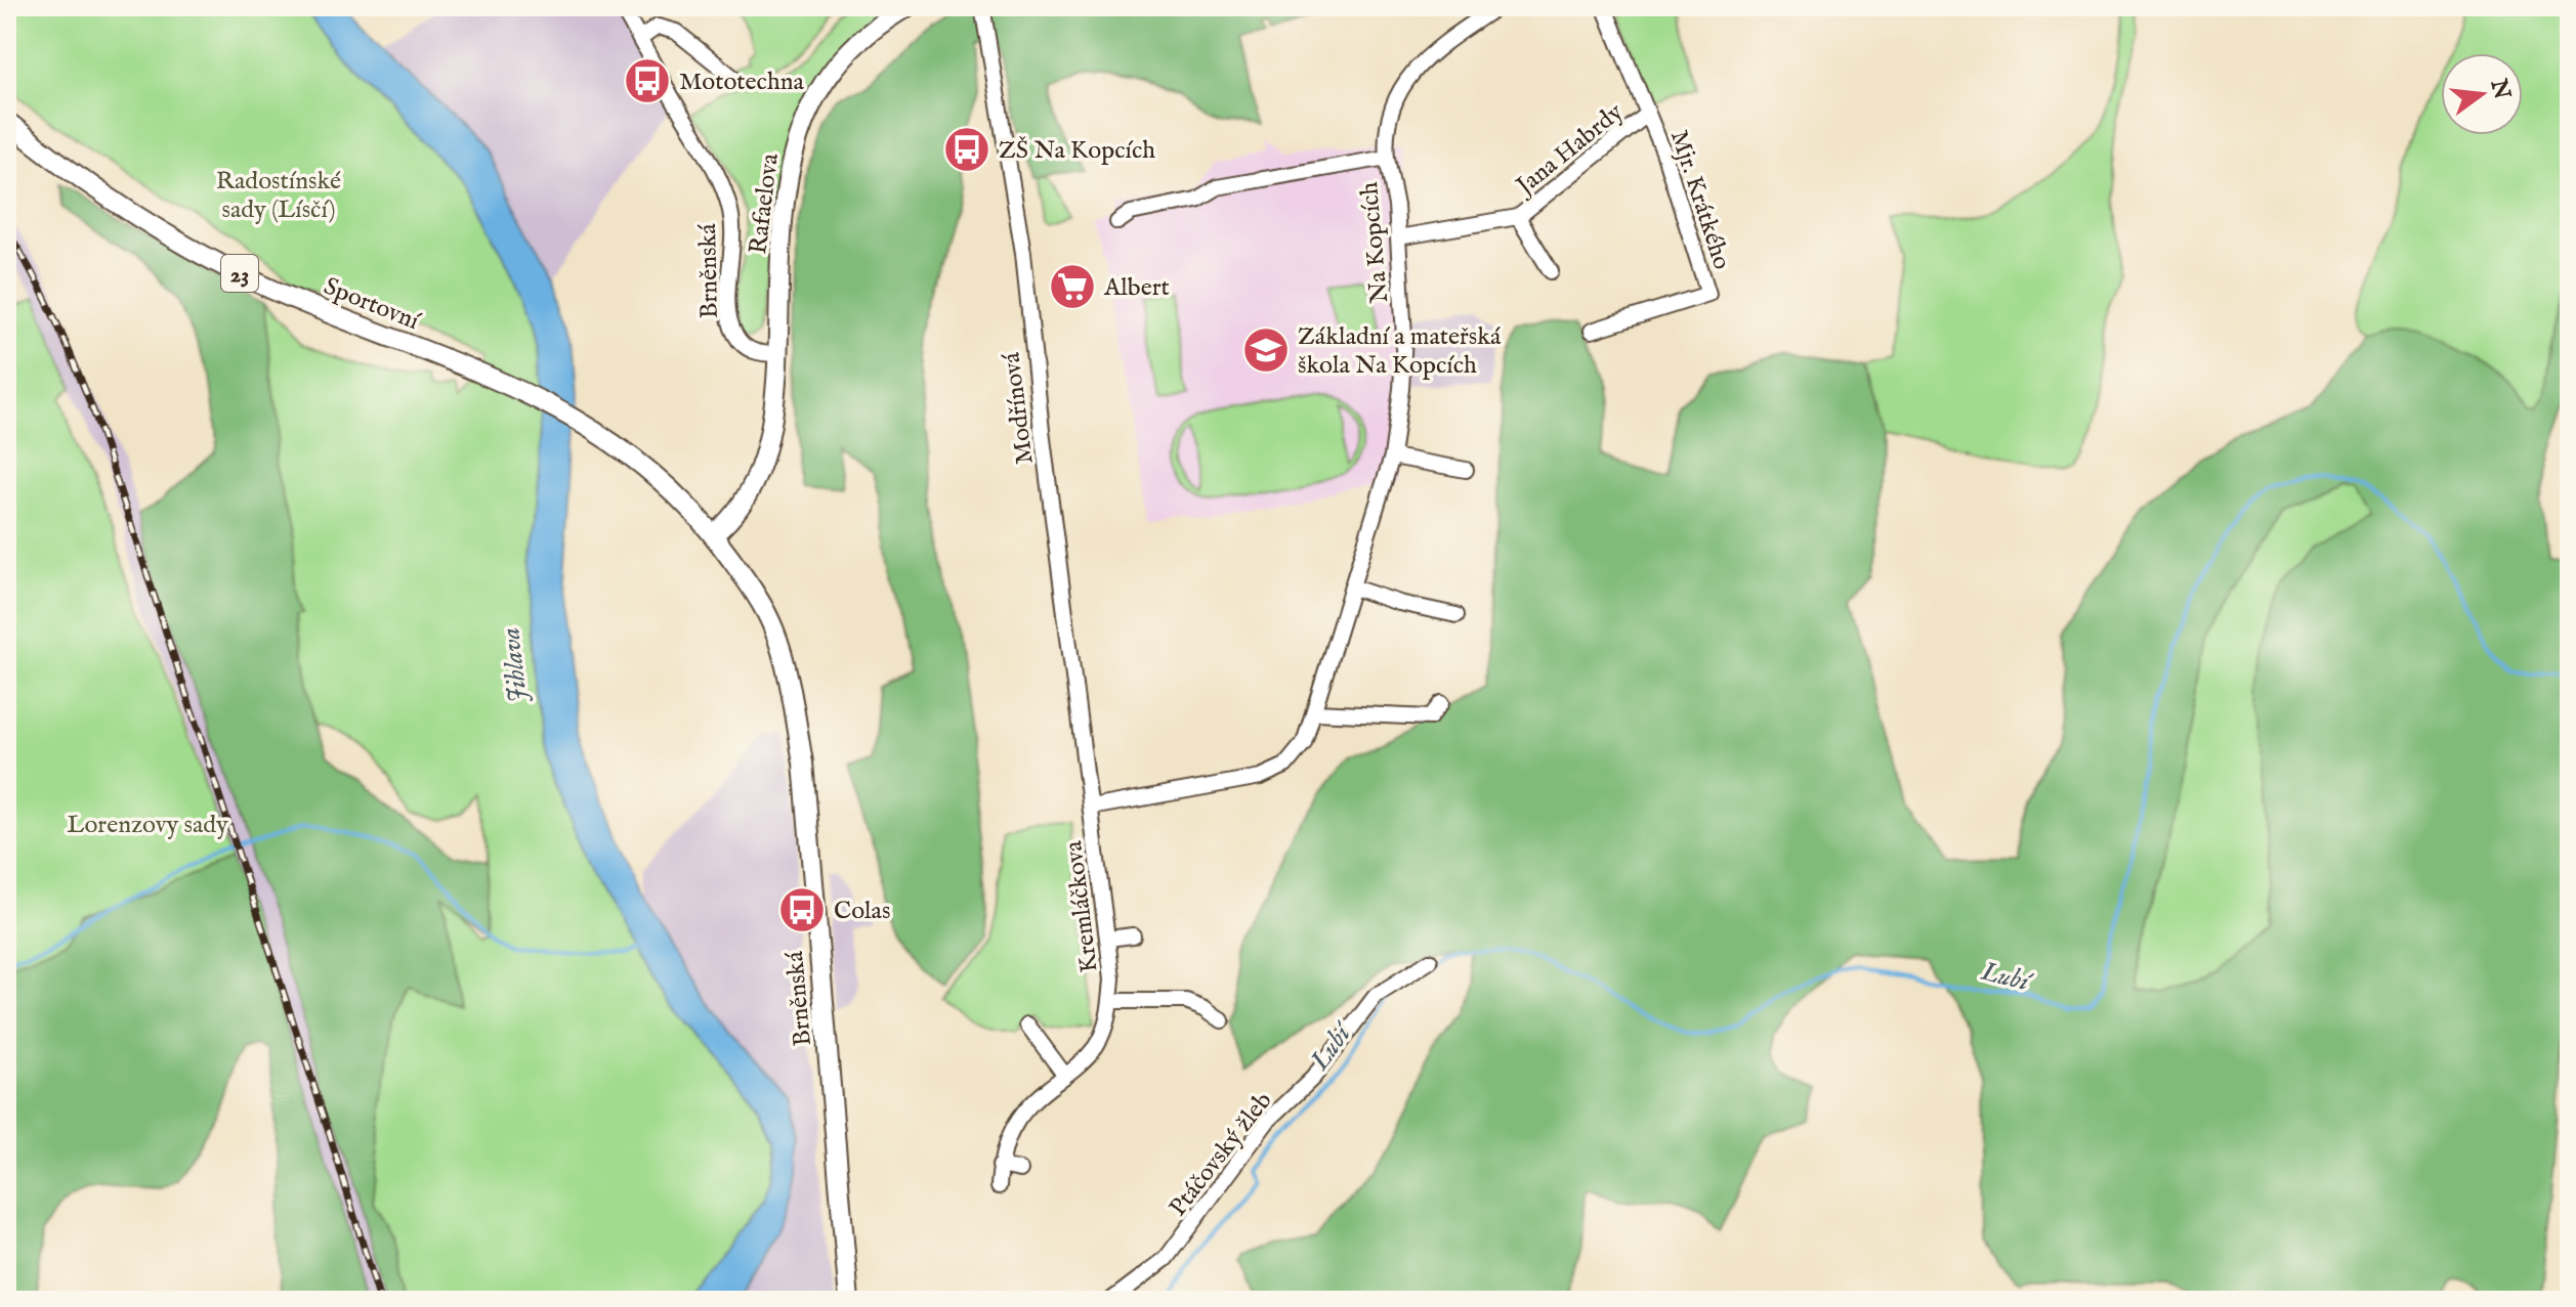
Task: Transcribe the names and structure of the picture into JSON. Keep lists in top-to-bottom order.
{
  "streets": {
    "main road": [
      "Rafaelova",
      "Brněnská",
      "23",
      "Sportovní"
    ],
    "street": [
      "Jana Habrdy",
      "Mjr. Krátkého",
      "Na Kopcích",
      "Modřínová",
      "Kremláčkova",
      "Ptáčovský žleb"
    ]
  },
  "crossings": [
    ["Jana Habrdy", "Mjr. Krátkého"],
    ["Jana Habrdy", "Na Kopcích"],
    ["Rafaelova", "Brněnská"],
    ["Na Kopcích", "Modřínová"],
    ["Na Kopcích", "Kremláčkova"],
    ["Brněnská", "Sportovní"],
    ["Modřínová", "Kremláčkova"]
  ],
  "water": ["Jihlava", "Lubí"],
  "parks": ["Radostínské sady (Lísčí)", "Lorenzovy sady"],
  "places": {
    "bus stop": ["Mototechna", "ZŠ Na Kopcích", "Colas"],
    "supermarket": ["Albert"],
    "school or university": ["Základní a mateřská škola Na Kopcích"]
  },
  "north": "right"
}
